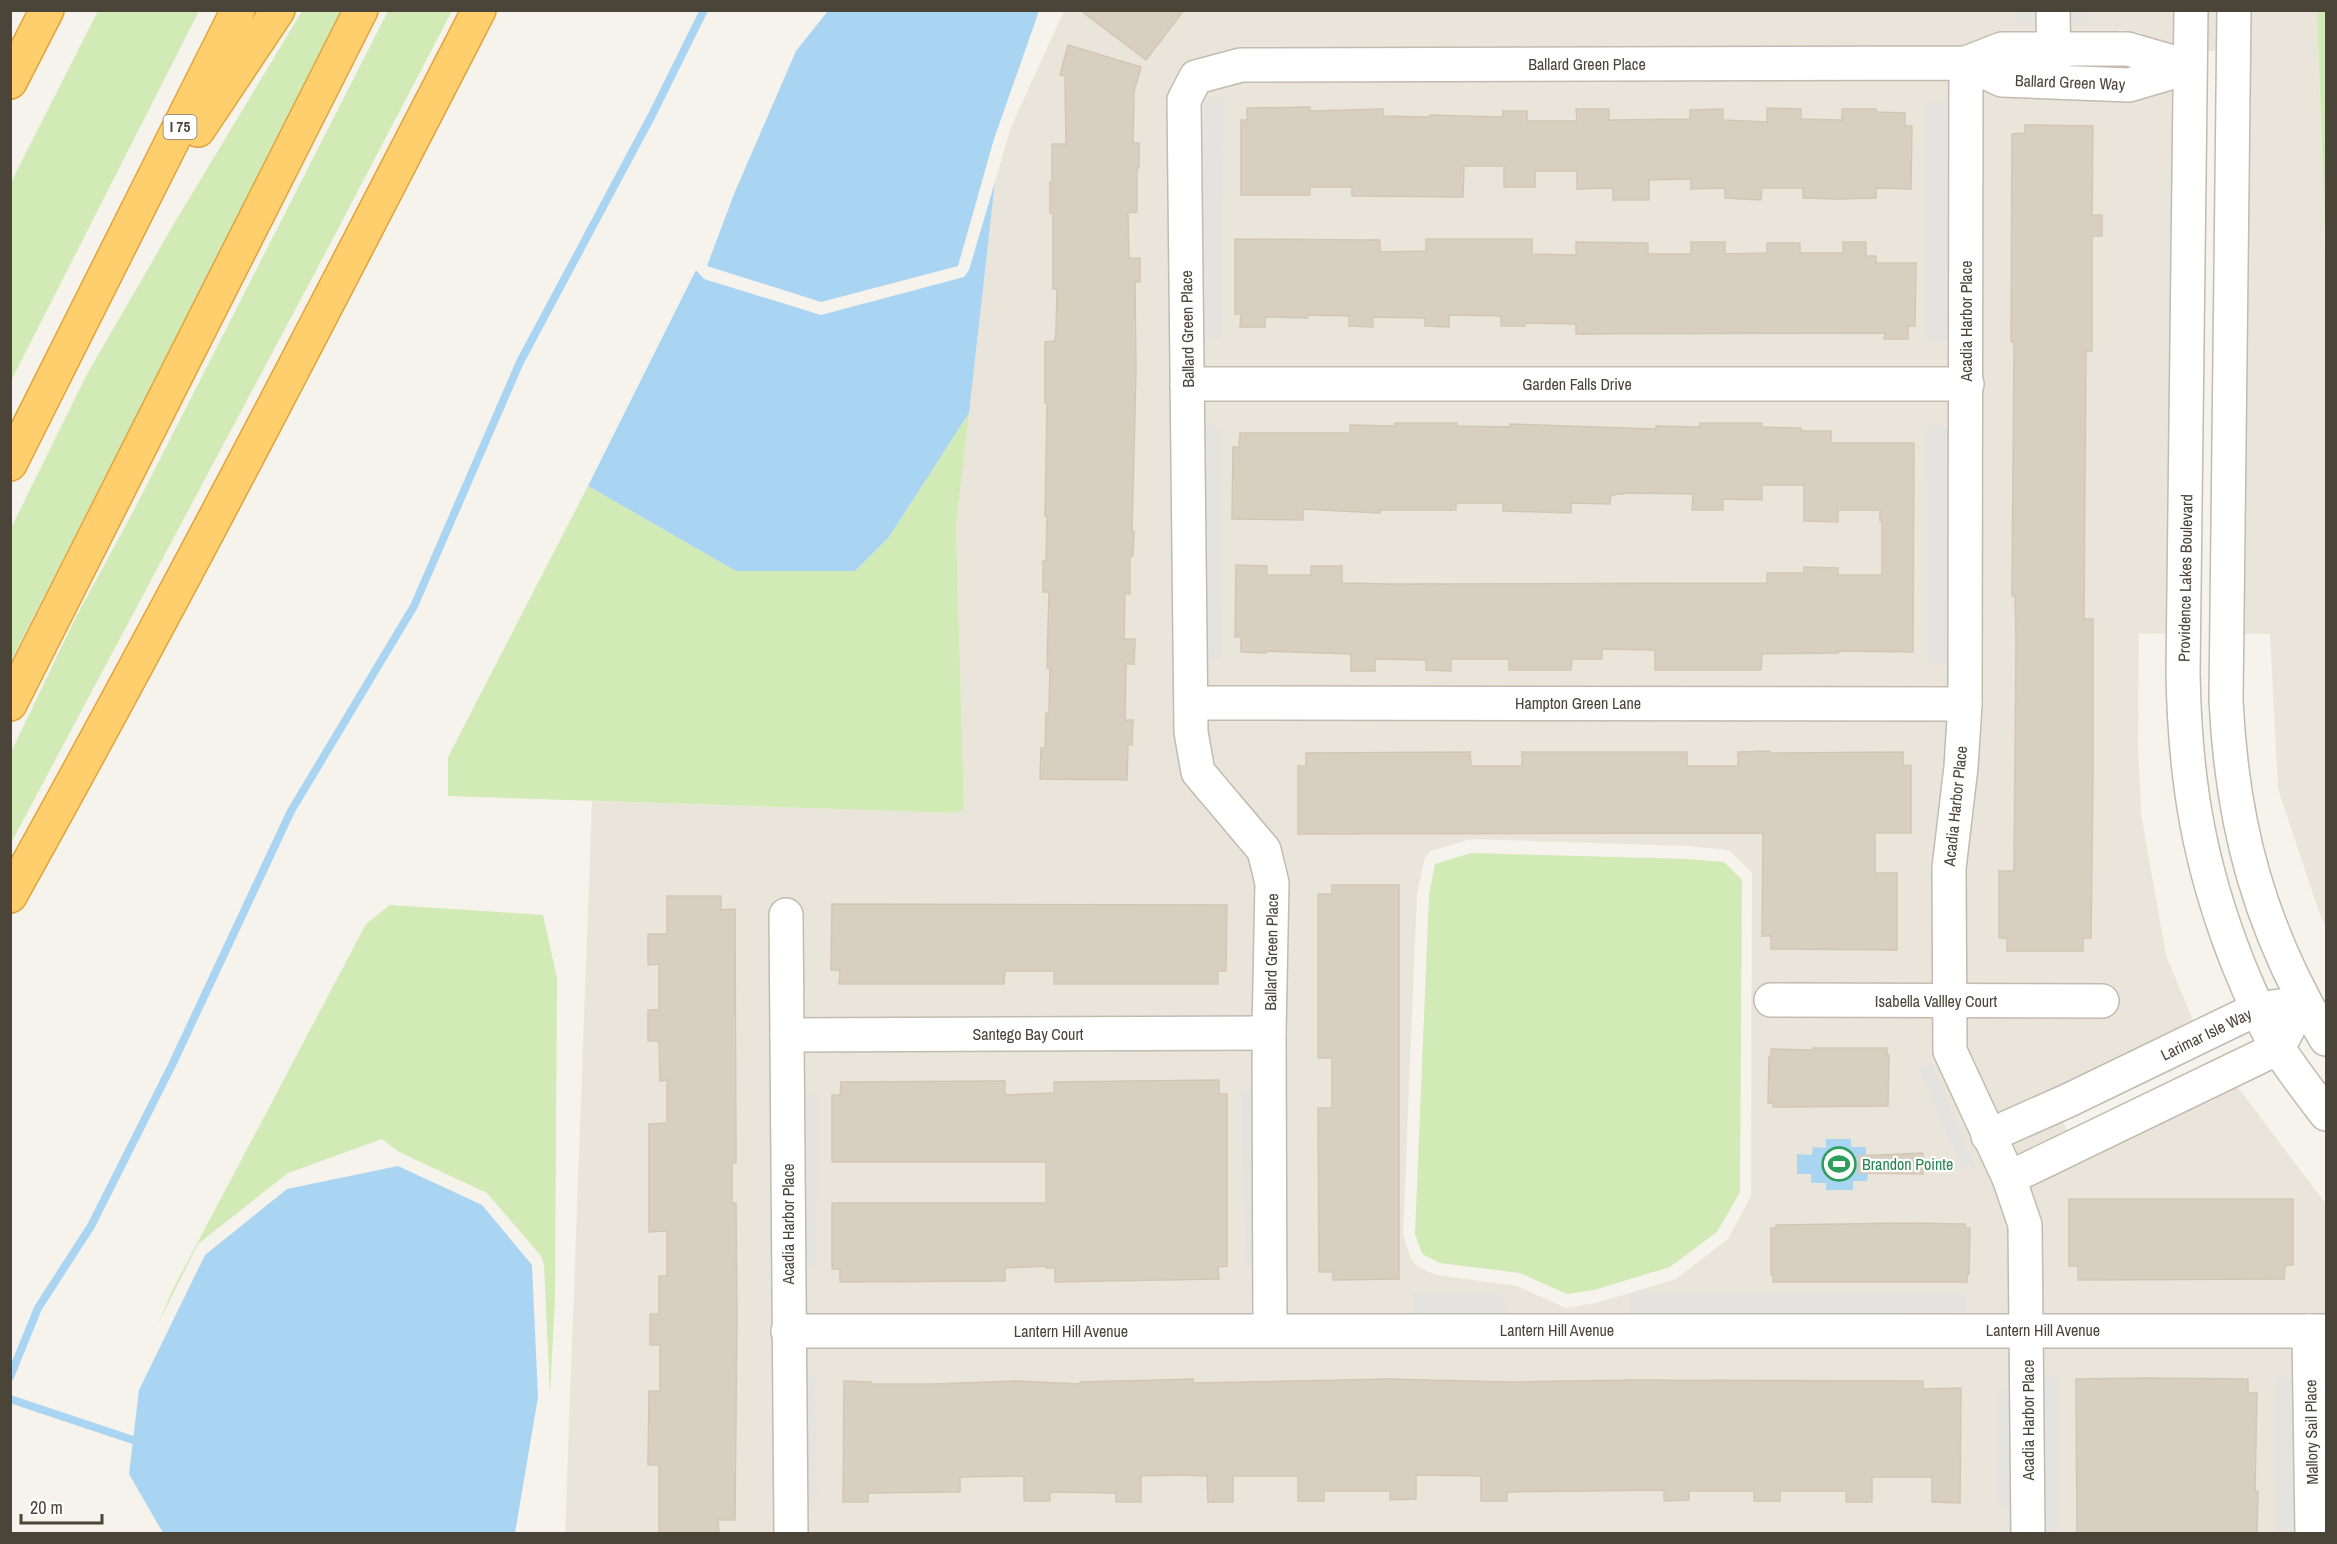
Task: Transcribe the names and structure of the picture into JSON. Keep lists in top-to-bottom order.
{
  "streets": {
    "highway": ["I 75"],
    "street": [
      "Ballard Green Place",
      "Ballard Green Way",
      "Acadia Harbor Place",
      "Garden Falls Drive",
      "Providence Lakes Boulevard",
      "Hampton Green Lane",
      "Isabella Vallley Court",
      "Santego Bay Court",
      "Larimar Isle Way",
      "Lantern Hill Avenue",
      "Mallory Sail Place"
    ]
  },
  "crossings": [
    ["Ballard Green Place", "Ballard Green Way"],
    ["Ballard Green Place", "Acadia Harbor Place"],
    ["Ballard Green Place", "Garden Falls Drive"],
    ["Ballard Green Place", "Hampton Green Lane"],
    ["Ballard Green Place", "Santego Bay Court"],
    ["Ballard Green Place", "Lantern Hill Avenue"],
    ["Ballard Green Way", "Acadia Harbor Place"],
    ["Ballard Green Way", "Providence Lakes Boulevard"],
    ["Acadia Harbor Place", "Garden Falls Drive"],
    ["Acadia Harbor Place", "Hampton Green Lane"],
    ["Acadia Harbor Place", "Isabella Vallley Court"],
    ["Acadia Harbor Place", "Santego Bay Court"],
    ["Acadia Harbor Place", "Larimar Isle Way"],
    ["Acadia Harbor Place", "Lantern Hill Avenue"],
    ["Providence Lakes Boulevard", "Larimar Isle Way"],
    ["Lantern Hill Avenue", "Mallory Sail Place"]
  ],
  "places": {
    "sports": ["Brandon Pointe"]
  },
  "scale_bar": "20 m"
}
